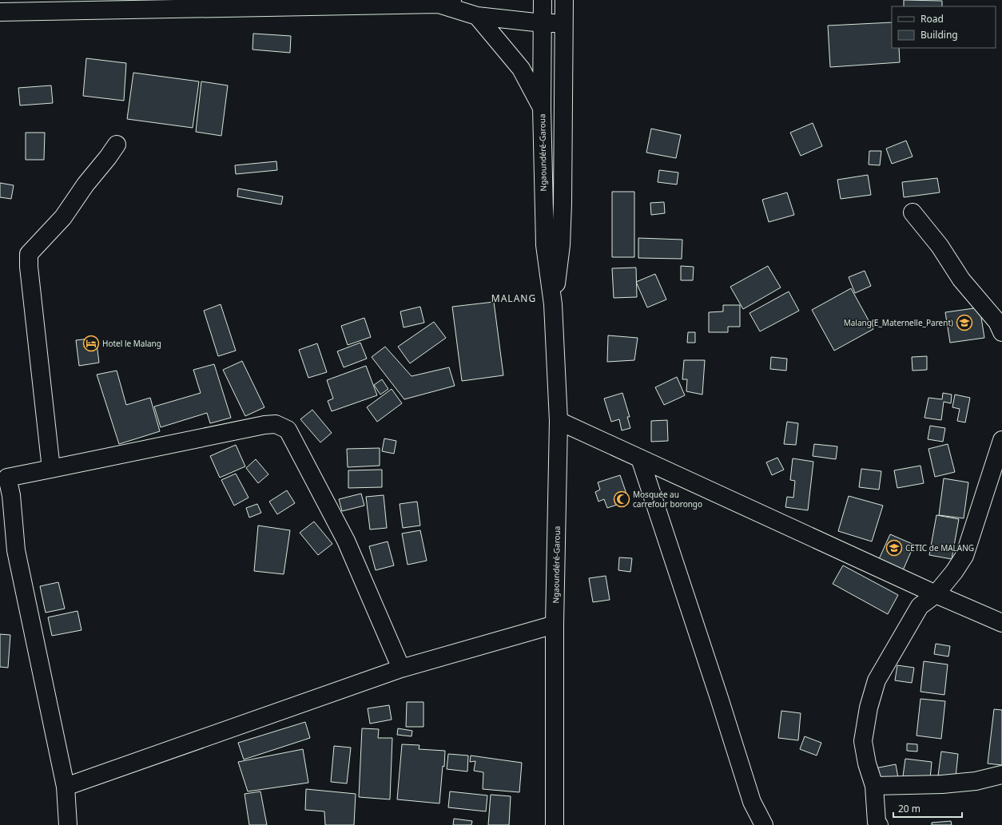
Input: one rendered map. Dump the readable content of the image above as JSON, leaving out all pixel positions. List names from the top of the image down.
{
  "streets": {
    "main road": ["Ngaoundéré-Garoua"]
  },
  "districts": ["MALANG"],
  "places": {
    "school or university": ["Malang(E_Maternelle_Parent)", "CETIC de MALANG"],
    "hotel": ["Hotel le Malang"],
    "mosque": ["Mosquée au carrefour borongo"]
  },
  "legend": ["Road", "Building"],
  "scale_bar": "20 m"
}
